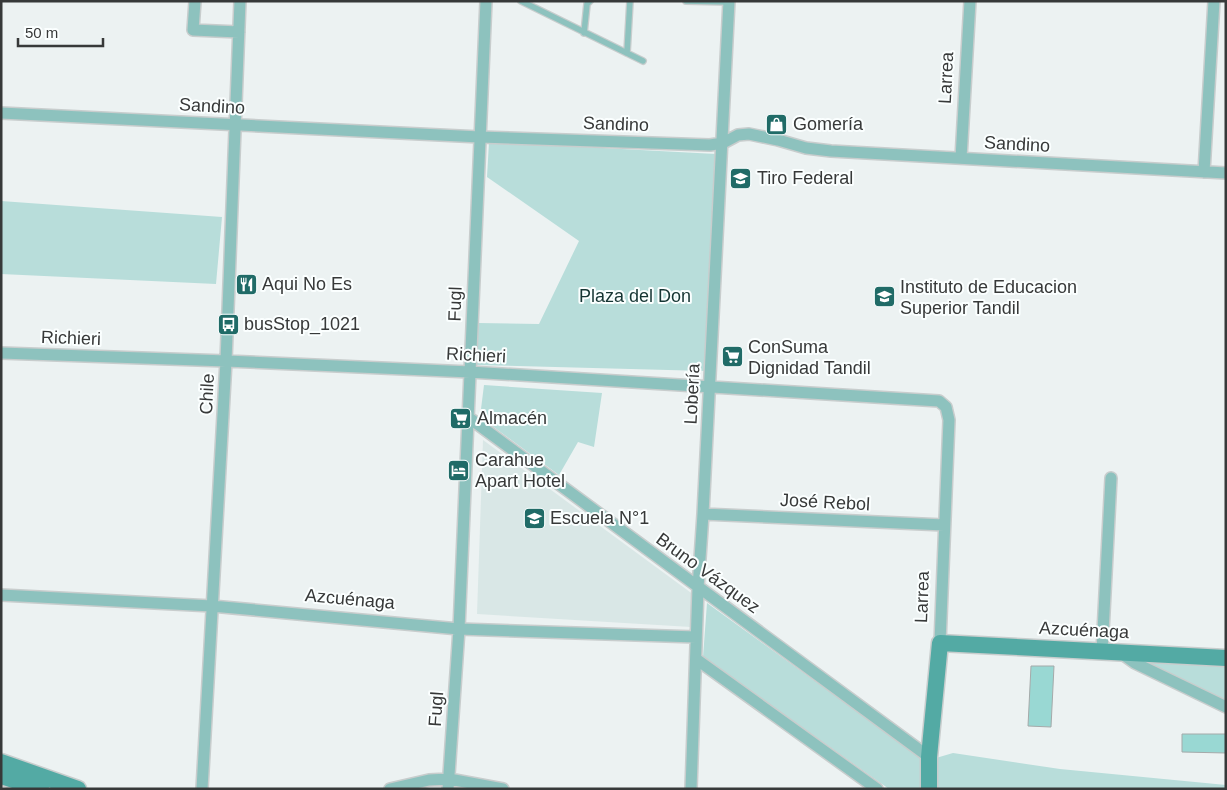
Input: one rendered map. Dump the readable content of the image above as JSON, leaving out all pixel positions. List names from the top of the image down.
{
  "streets": {
    "main road": ["Larrea", "Azcuénaga"],
    "street": [
      "Sandino",
      "Fugl",
      "Richieri",
      "Chile",
      "Lobería",
      "José Rebol",
      "Bruno Vázquez"
    ]
  },
  "crossings": [
    ["Larrea", "Sandino"],
    ["Larrea", "Richieri"],
    ["Larrea", "José Rebol"],
    ["Larrea", "Bruno Vázquez"],
    ["Larrea", "Azcuénaga"],
    ["Sandino", "Fugl"],
    ["Sandino", "Chile"],
    ["Sandino", "Lobería"],
    ["Fugl", "Richieri"],
    ["Fugl", "Bruno Vázquez"],
    ["Fugl", "Azcuénaga"],
    ["Richieri", "Chile"],
    ["Richieri", "Lobería"],
    ["Chile", "Azcuénaga"],
    ["Lobería", "José Rebol"],
    ["Lobería", "Bruno Vázquez"],
    ["Lobería", "Azcuénaga"]
  ],
  "parks": ["Plaza del Don"],
  "places": {
    "shop": ["Gomería"],
    "school or university": ["Tiro Federal", "Instituto de Educacion Superior Tandil", "Escuela N°1"],
    "restaurant": ["Aqui No Es"],
    "bus stop": ["busStop_1021"],
    "supermarket": ["ConSuma Dignidad Tandil", "Almacén"],
    "hotel": ["Carahue Apart Hotel"]
  },
  "scale_bar": "50 m"
}
